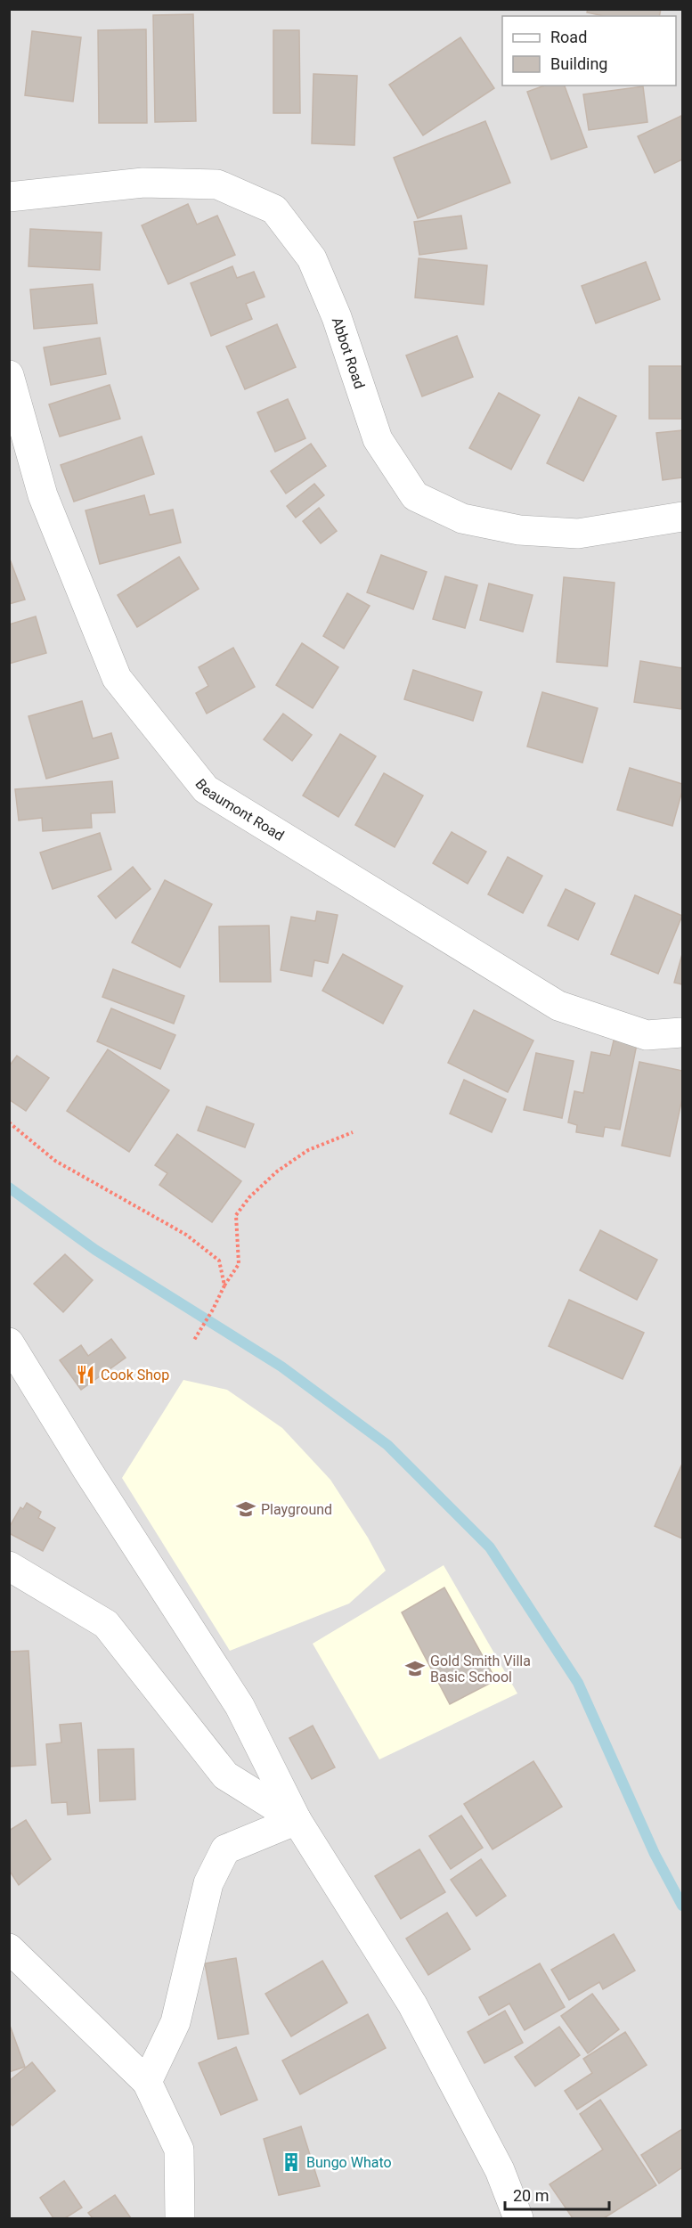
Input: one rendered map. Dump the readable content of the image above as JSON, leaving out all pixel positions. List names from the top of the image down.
{
  "streets": {
    "street": ["Abbot Road", "Beaumont Road"]
  },
  "places": {
    "restaurant": ["Cook Shop"],
    "school or university": ["Playground", "Gold Smith Villa Basic School"],
    "building": ["Bungo Whato"]
  },
  "legend": ["Road", "Building"],
  "scale_bar": "20 m"
}
